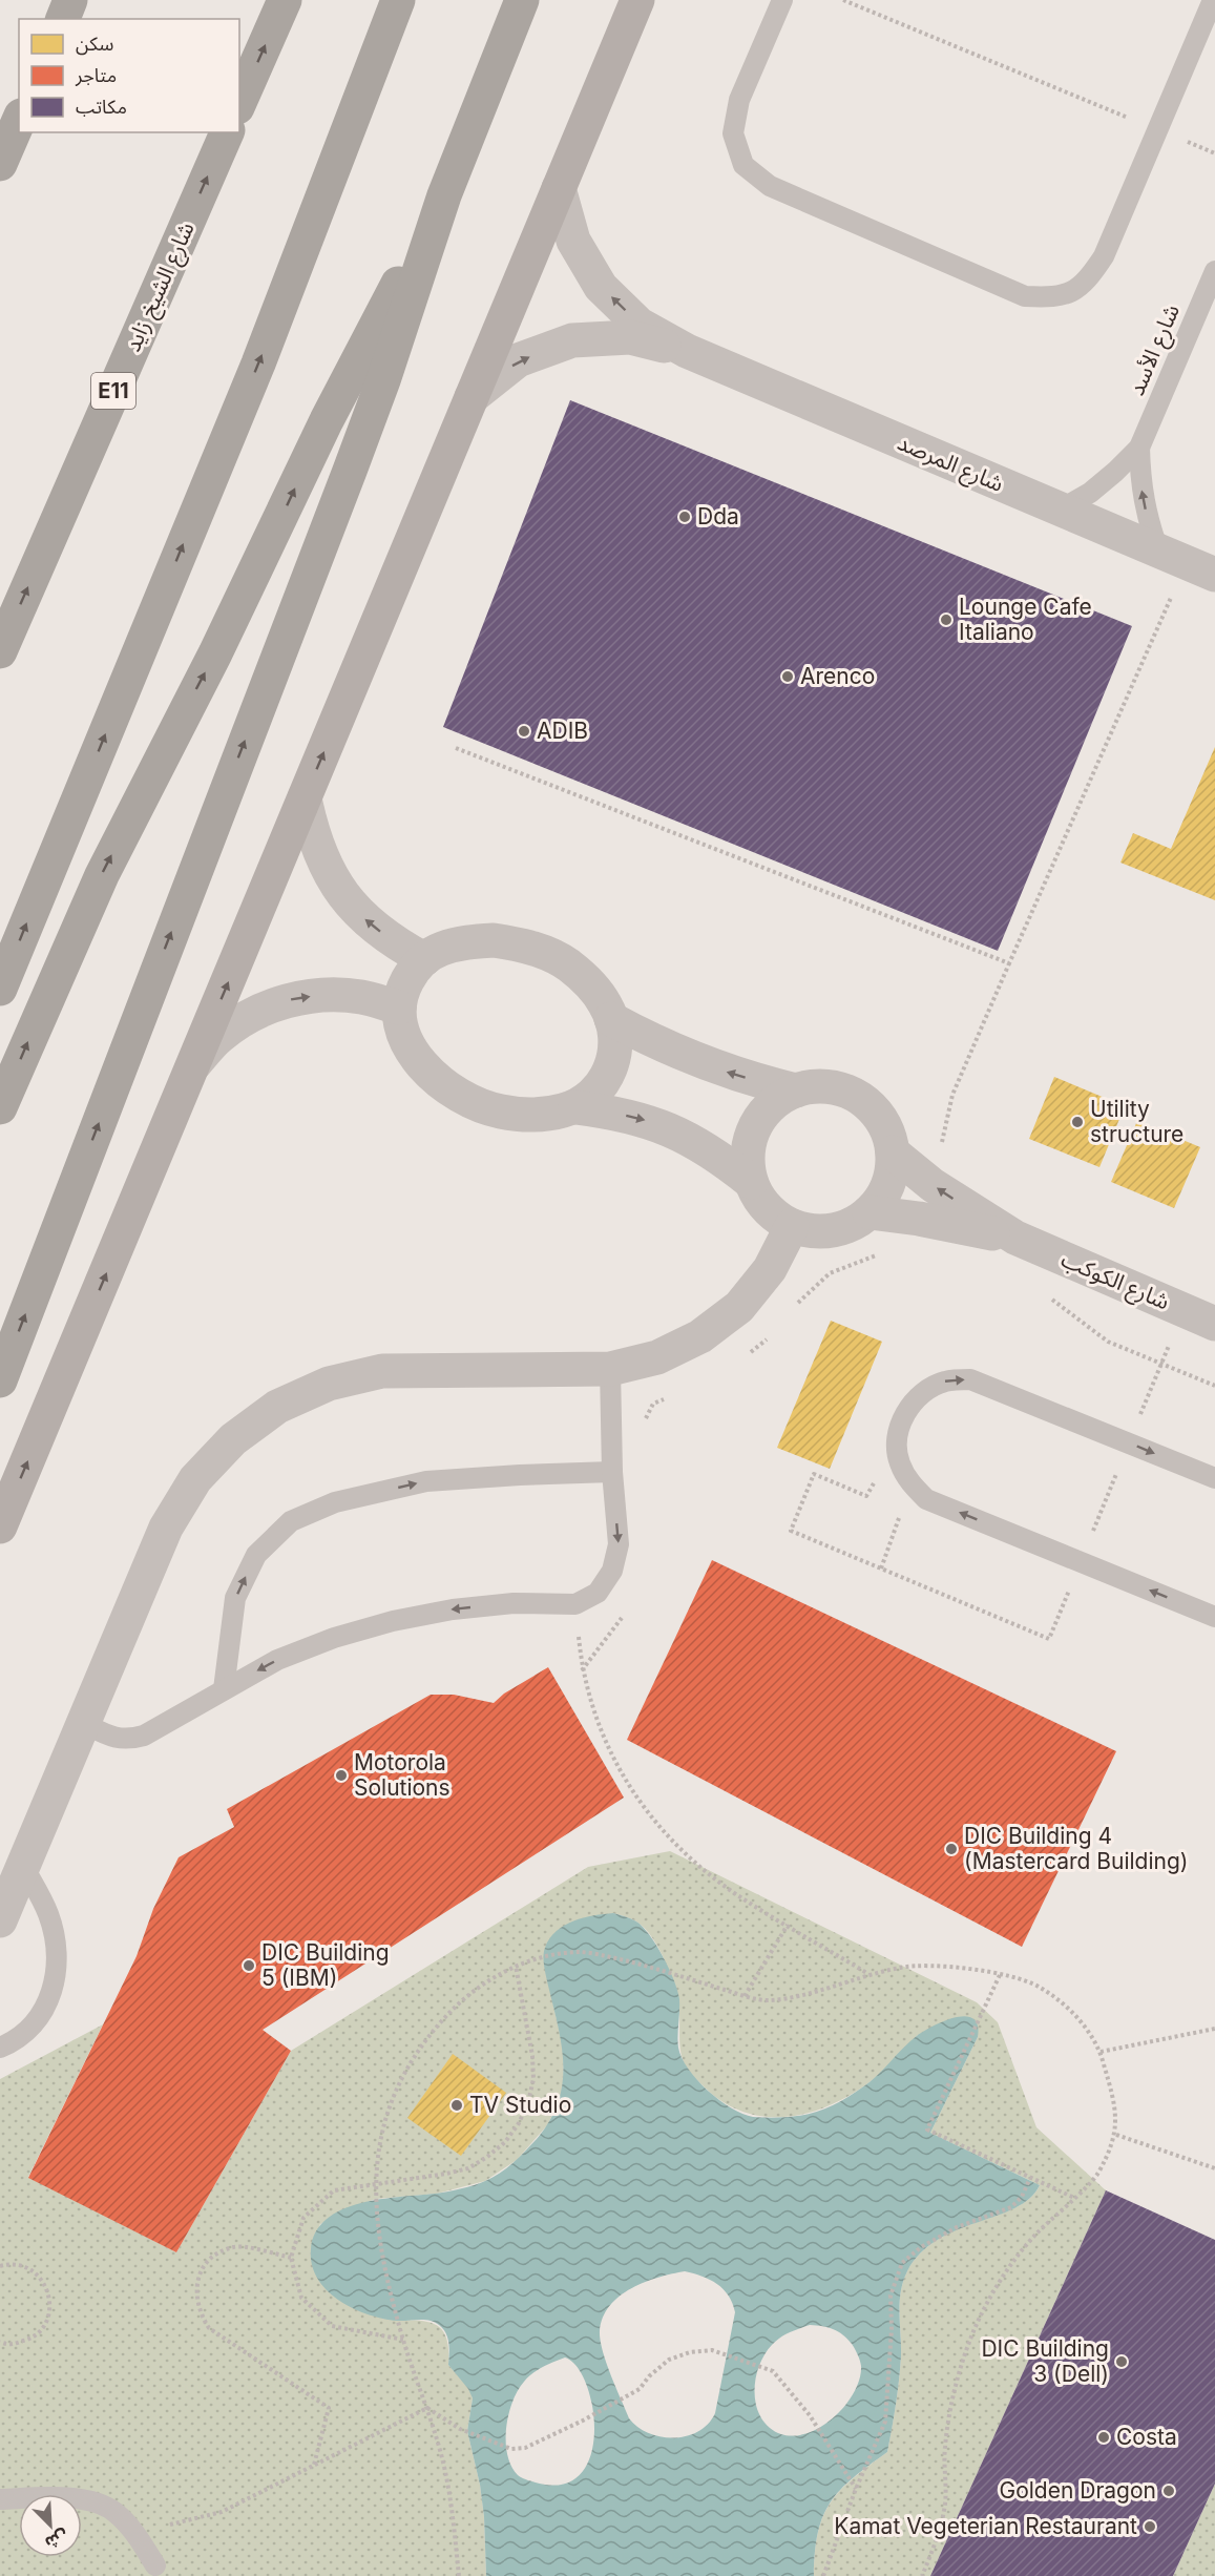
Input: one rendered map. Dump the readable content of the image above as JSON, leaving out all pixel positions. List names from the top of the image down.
{
  "streets": {
    "highway": ["شارع الشيخ زايد", "E11"],
    "street": ["شارع المرصد", "شارع الكوكب"],
    "lane": ["شارع الأسد"]
  },
  "crossings": [
    ["شارع الأسد", "شارع المرصد"]
  ],
  "places": [
    "Dda",
    "Lounge Cafe Italiano",
    "Arenco",
    "ADIB",
    "Utility structure",
    "Motorola Solutions",
    "DIC Building 4 (Mastercard Building)",
    "DIC Building 5 (IBM)",
    "TV Studio",
    "DIC Building 3 (Dell)",
    "Costa",
    "Golden Dragon",
    "Kamat Vegeterian Restaurant"
  ],
  "legend": ["سكن", "متاجر", "مكاتب"],
  "north": "bottom right"
}
